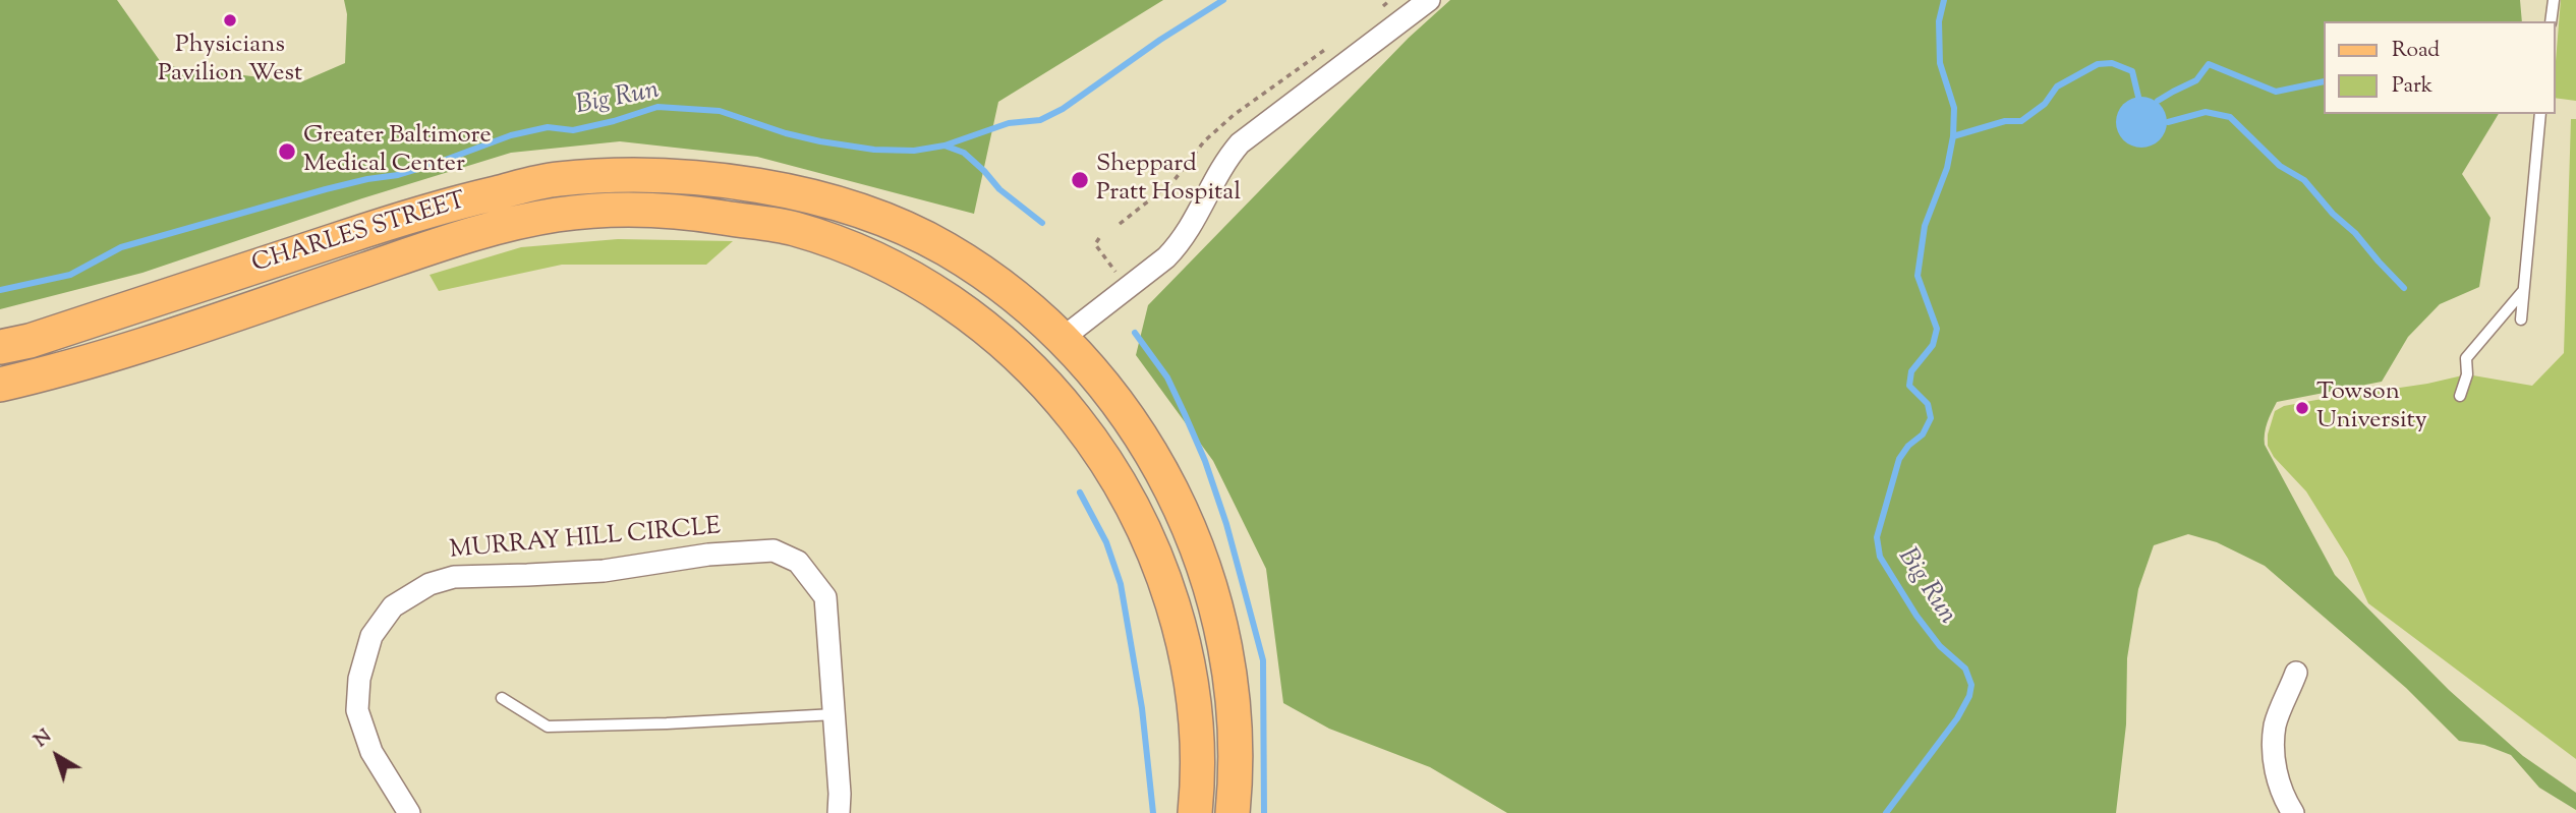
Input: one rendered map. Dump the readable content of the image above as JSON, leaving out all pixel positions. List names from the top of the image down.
{
  "streets": {
    "main road": ["CHARLES STREET"],
    "street": ["MURRAY HILL CIRCLE"]
  },
  "water": ["Big Run"],
  "places": [
    "Physicians Pavilion West",
    "Greater Baltimore Medical Center",
    "Sheppard Pratt Hospital",
    "Towson University"
  ],
  "legend": ["Road", "Park"],
  "north": "top left"
}
